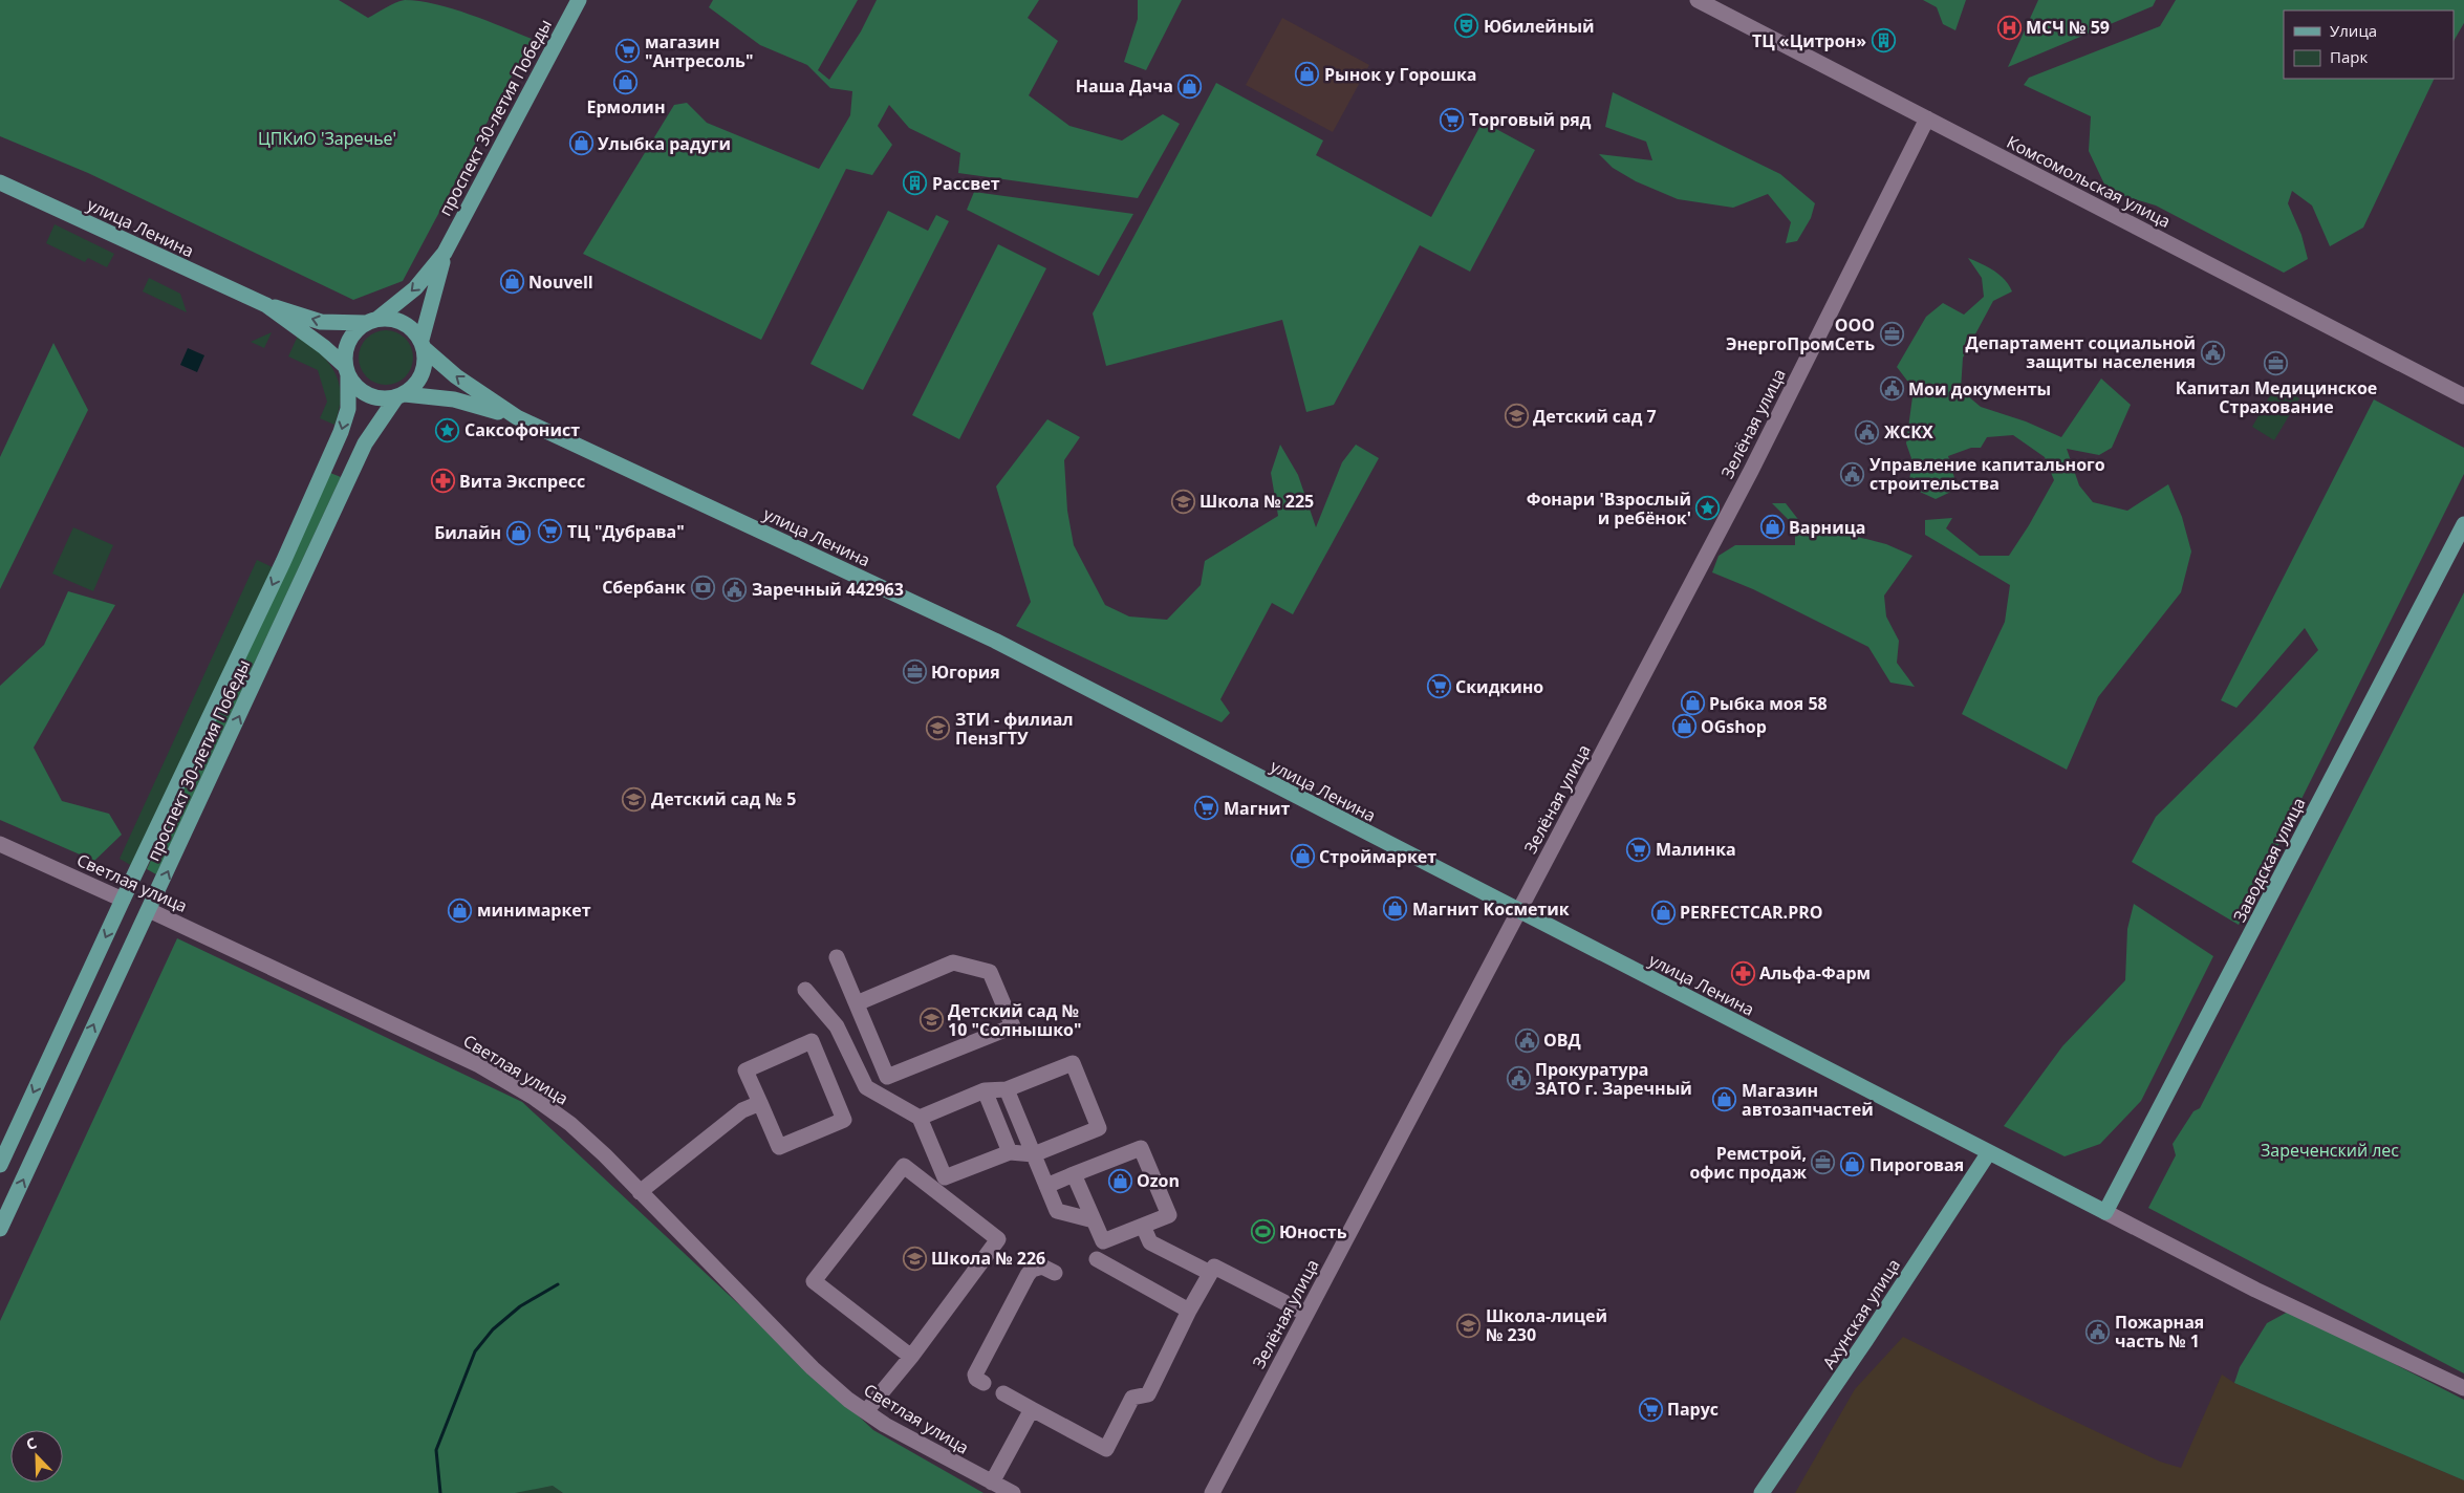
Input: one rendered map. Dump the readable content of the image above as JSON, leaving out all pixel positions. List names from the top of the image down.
{
  "streets": {
    "main road": [
      "проспект 30-летия Победы",
      "улица Ленина",
      "Заводская улица",
      "Светлая улица",
      "Ахунская улица"
    ],
    "street": ["Комсомольская улица", "Зелёная улица"]
  },
  "crossings": [
    ["проспект 30-летия Победы", "улица Ленина"],
    ["проспект 30-летия Победы", "Светлая улица"],
    ["Комсомольская улица", "Зелёная улица"],
    ["улица Ленина", "Зелёная улица"],
    ["улица Ленина", "Заводская улица"],
    ["улица Ленина", "Ахунская улица"]
  ],
  "parks": ["ЦПКиО 'Заречье'", "Зареченский лес"],
  "places": {
    "theatre": ["Юбилейный"],
    "hospital": ["МСЧ № 59"],
    "building": ["ТЦ «Цитрон»", "Рассвет"],
    "supermarket": [
      "магазин \"Антресоль\"",
      "Торговый ряд",
      "ТЦ \"Дубрава\"",
      "Скидкино",
      "Магнит",
      "Малинка",
      "Парус"
    ],
    "shop": [
      "Рынок у Горошка",
      "Ермолин",
      "Наша Дача",
      "Улыбка радуги",
      "Nouvell",
      "Варница",
      "Билайн",
      "Рыбка моя 58",
      "OGshop",
      "Строймаркет",
      "Магнит Косметик",
      "минимаркет",
      "PERFECTCAR.PRO",
      "Магазин автозапчастей",
      "Пироговая",
      "Ozon"
    ],
    "office": [
      "ООО ЭнергоПромСеть",
      "Капитал Медицинское Страхование",
      "Югория",
      "Ремстрой, офис продаж"
    ],
    "public building": [
      "Департамент социальной защиты населения",
      "Мои документы",
      "ЖСКХ",
      "Управление капитального строительства",
      "Заречный 442963",
      "ОВД",
      "Прокуратура ЗАТО г. Заречный",
      "Пожарная часть № 1"
    ],
    "school or university": [
      "Детский сад 7",
      "Школа № 225",
      "ЗТИ - филиал ПензГТУ",
      "Детский сад № 5",
      "Детский сад № 10 \"Солнышко\"",
      "Школа № 226",
      "Школа-лицей № 230"
    ],
    "place": ["Саксофонист", "Фонари 'Взрослый и ребёнок'"],
    "pharmacy": ["Вита Экспресс", "Альфа-Фарм"],
    "bank": ["Сбербанк"],
    "sports": ["Юность"]
  },
  "legend": ["Улица", "Парк"],
  "north": "top left"
}
